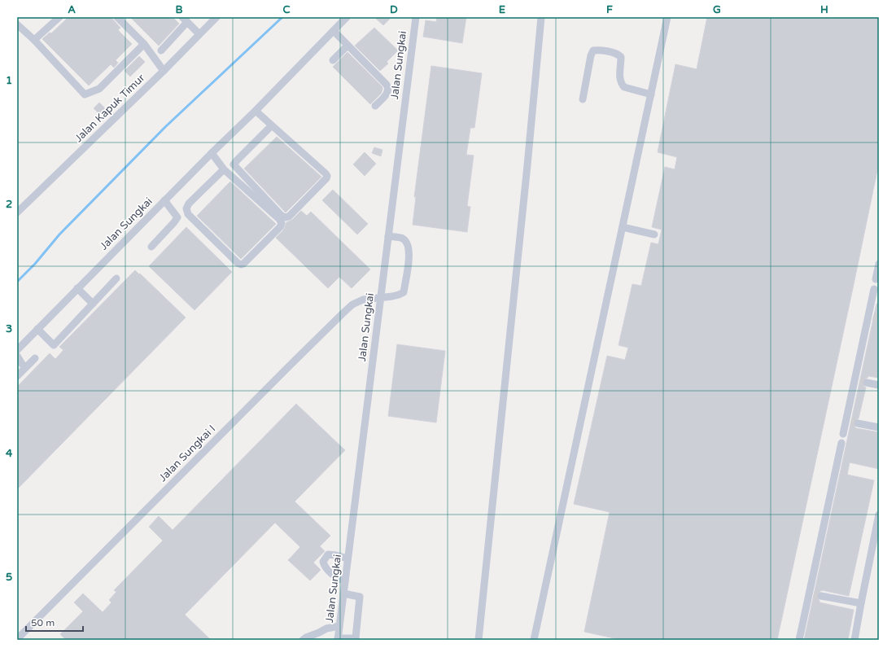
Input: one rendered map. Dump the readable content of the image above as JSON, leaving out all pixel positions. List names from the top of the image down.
{
  "streets": {
    "street": ["Jalan Sungkai", "Jalan Kapuk Timur", "Jalan Sungkai I"]
  },
  "crossings": [
    ["Jalan Sungkai", "Jalan Sungkai I"]
  ],
  "scale_bar": "50 m",
  "grid": {
    "columns": [
      "A",
      "B",
      "C",
      "D",
      "E",
      "F",
      "G",
      "H"
    ],
    "rows": [
      "1",
      "2",
      "3",
      "4",
      "5"
    ]
  }
}
